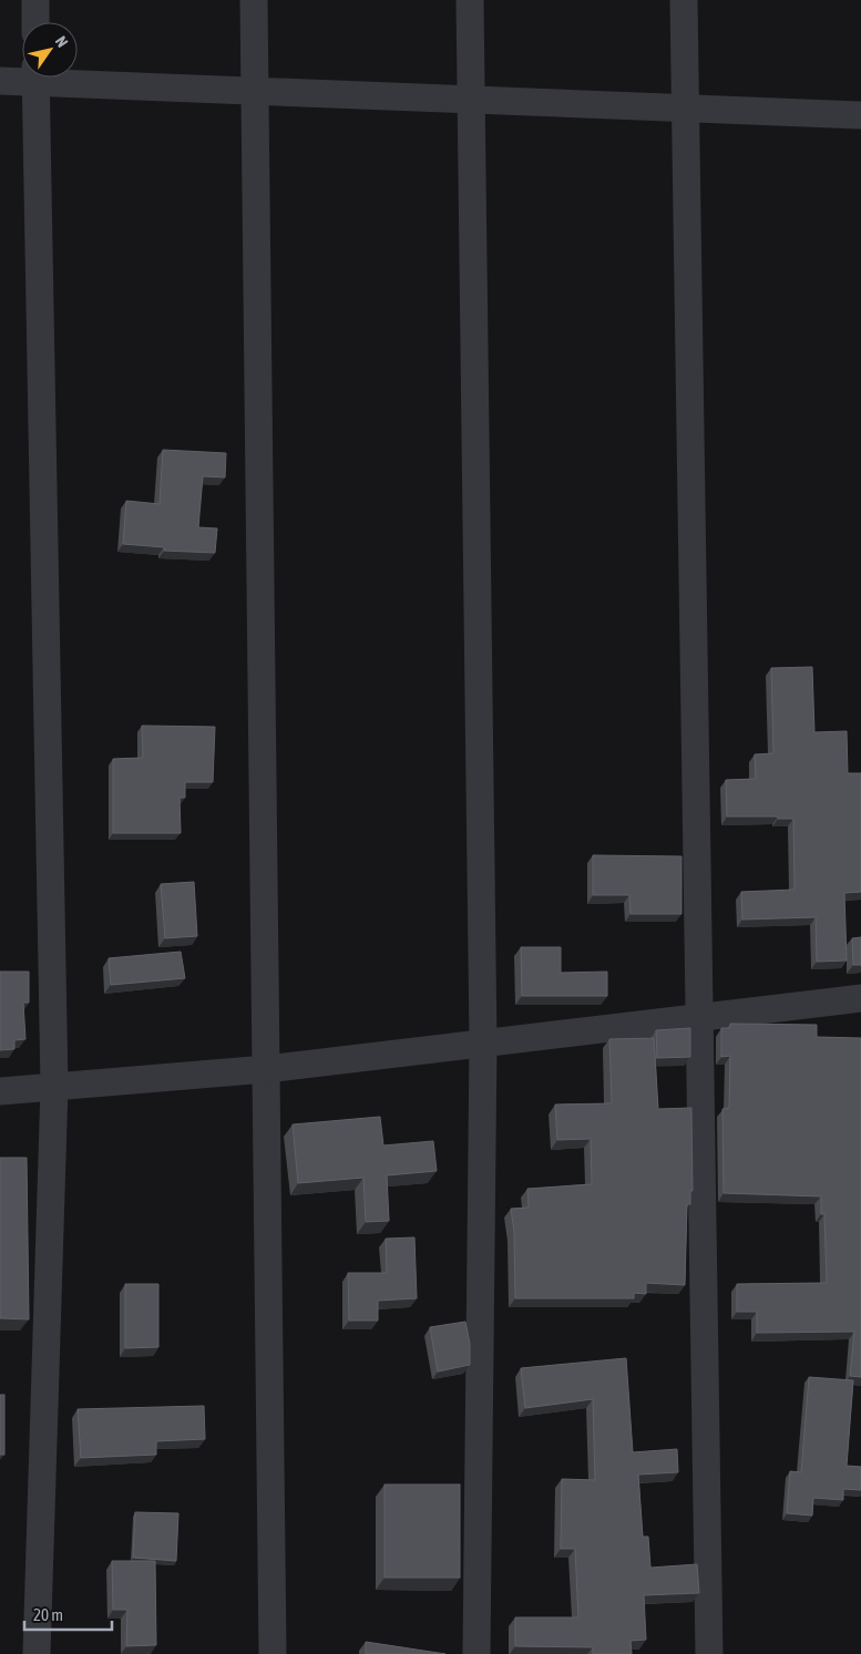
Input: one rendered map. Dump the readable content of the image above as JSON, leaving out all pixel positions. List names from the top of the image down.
{
  "scale_bar": "20 m",
  "north": "top right"
}
